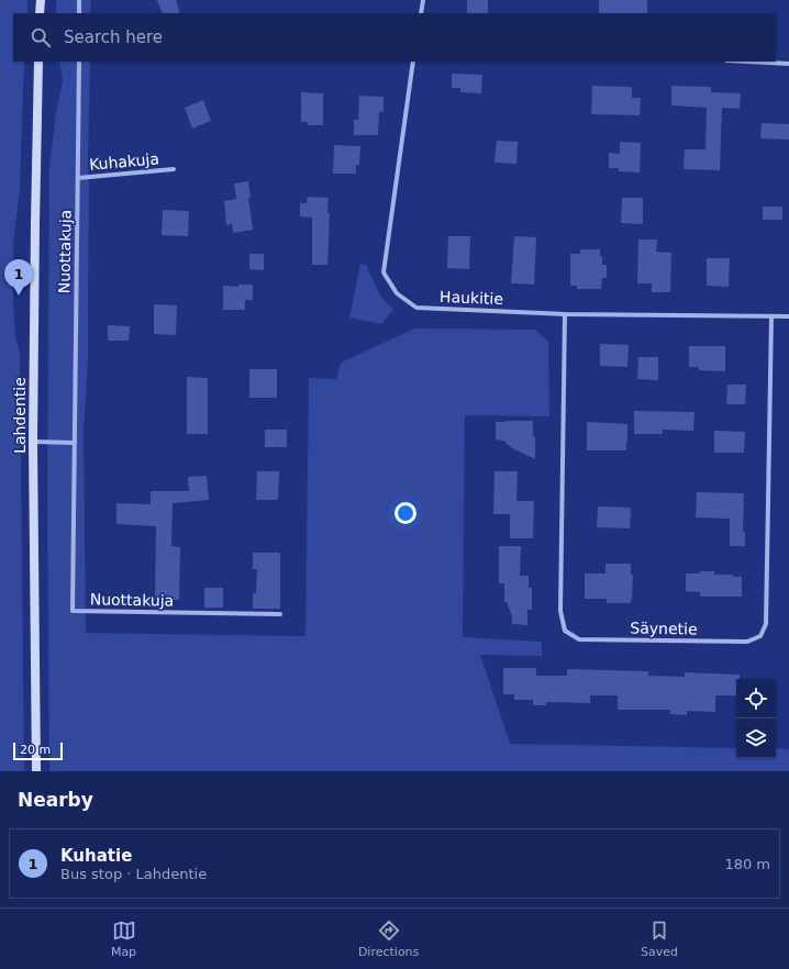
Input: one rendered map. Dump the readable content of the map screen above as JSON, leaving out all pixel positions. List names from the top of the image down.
{
  "streets": {
    "main road": ["Lahdentie"],
    "street": [
      "Kuhakuja",
      "Nuottakuja",
      "Haukitie",
      "Säynetie"
    ]
  },
  "crossings": [
    ["Kuhakuja", "Nuottakuja"],
    ["Haukitie", "Säynetie"]
  ],
  "scale_bar": "20 m",
  "page": {
    "search": "Search here",
    "pins": "1",
    "scale": "20 m",
    "heading": "Nearby",
    "list": [
      {
        "mark": "1",
        "name": "Kuhatie",
        "note": "Bus stop · Lahdentie",
        "value": "180 m"
      }
    ],
    "nav": ["Map", "Directions", "Saved"]
  }
}
